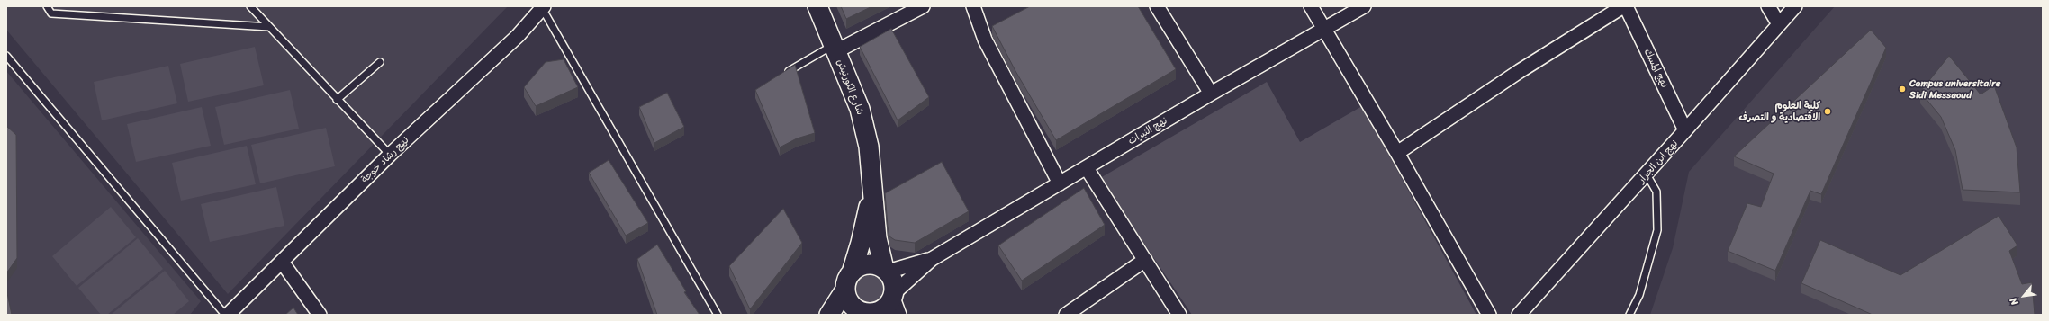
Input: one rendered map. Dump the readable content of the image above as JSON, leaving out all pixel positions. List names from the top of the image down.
{
  "streets": {
    "main road": ["شارع الكورنيش"],
    "street": [
      "نهج المسك",
      "نهج النيرات",
      "نهج رشاد خوجة",
      "نهج ابن الجزار"
    ]
  },
  "crossings": [
    ["نهج المسك", "نهج ابن الجزار"]
  ],
  "places": ["Campus universitaire Sidi Messaoud", "كلية العلوم الاقتصادية و التصرف"],
  "north": "bottom left"
}
